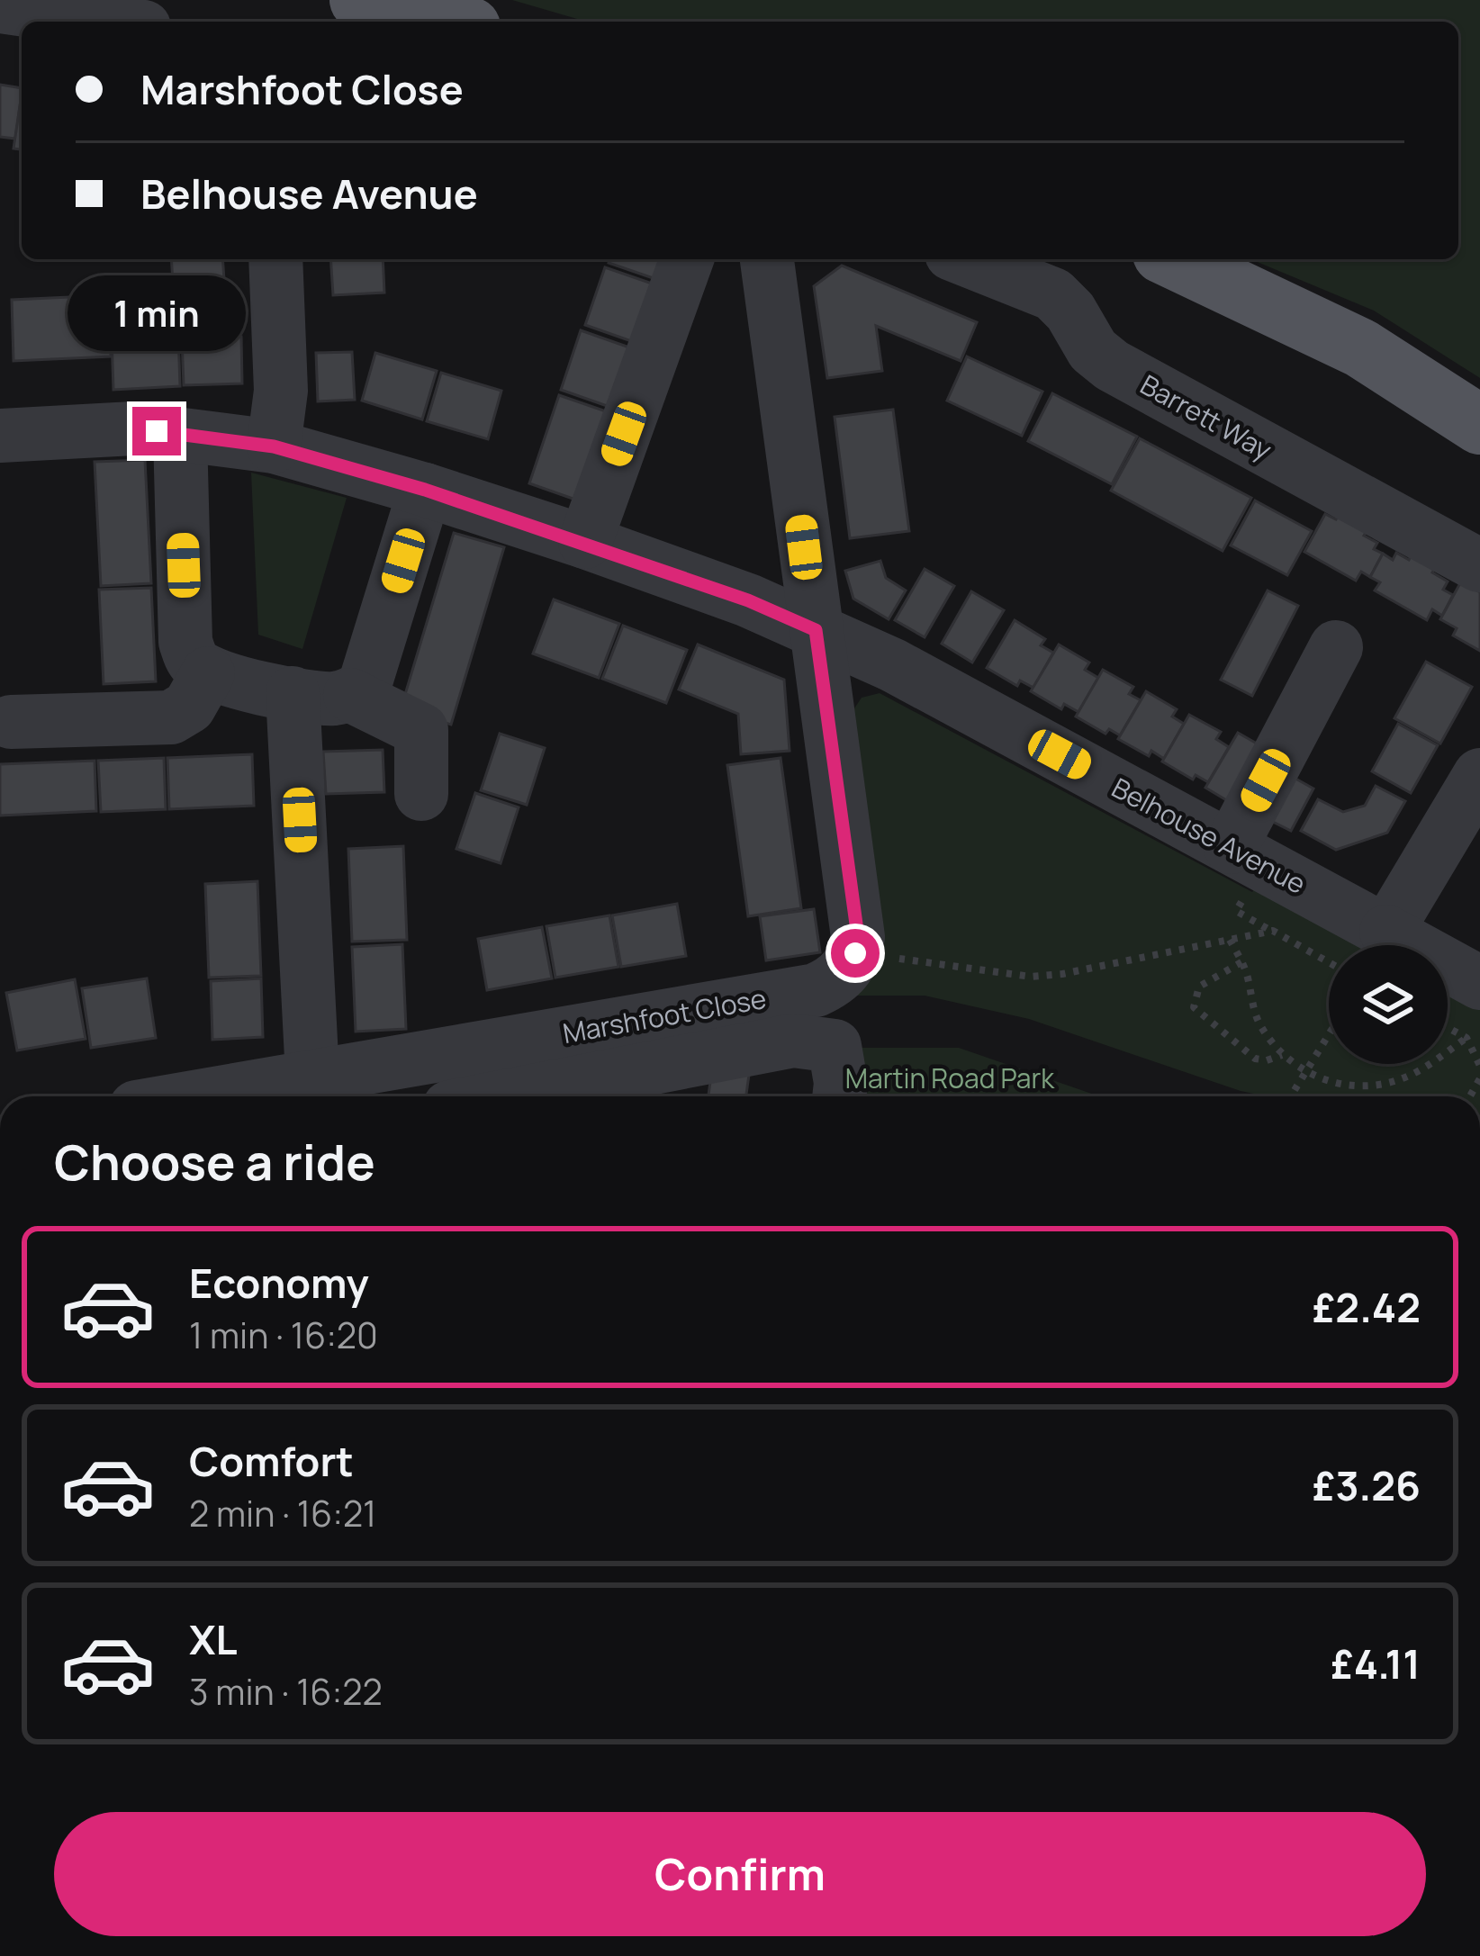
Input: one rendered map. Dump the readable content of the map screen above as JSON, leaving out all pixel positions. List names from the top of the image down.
{
  "streets": {
    "street": ["Barrett Way", "Belhouse Avenue", "Marshfoot Close"]
  },
  "parks": ["Martin Road Park"],
  "page": {
    "banner": ["Marshfoot Close", "Belhouse Avenue"],
    "bubble": "1 min",
    "heading": "Choose a ride",
    "list": [
      {
        "name": "Economy",
        "note": "1 min · 16:20",
        "value": "£2.42"
      },
      {
        "name": "Comfort",
        "note": "2 min · 16:21",
        "value": "£3.26"
      },
      {
        "name": "XL",
        "note": "3 min · 16:22",
        "value": "£4.11"
      }
    ],
    "buttons": "Confirm"
  }
}
